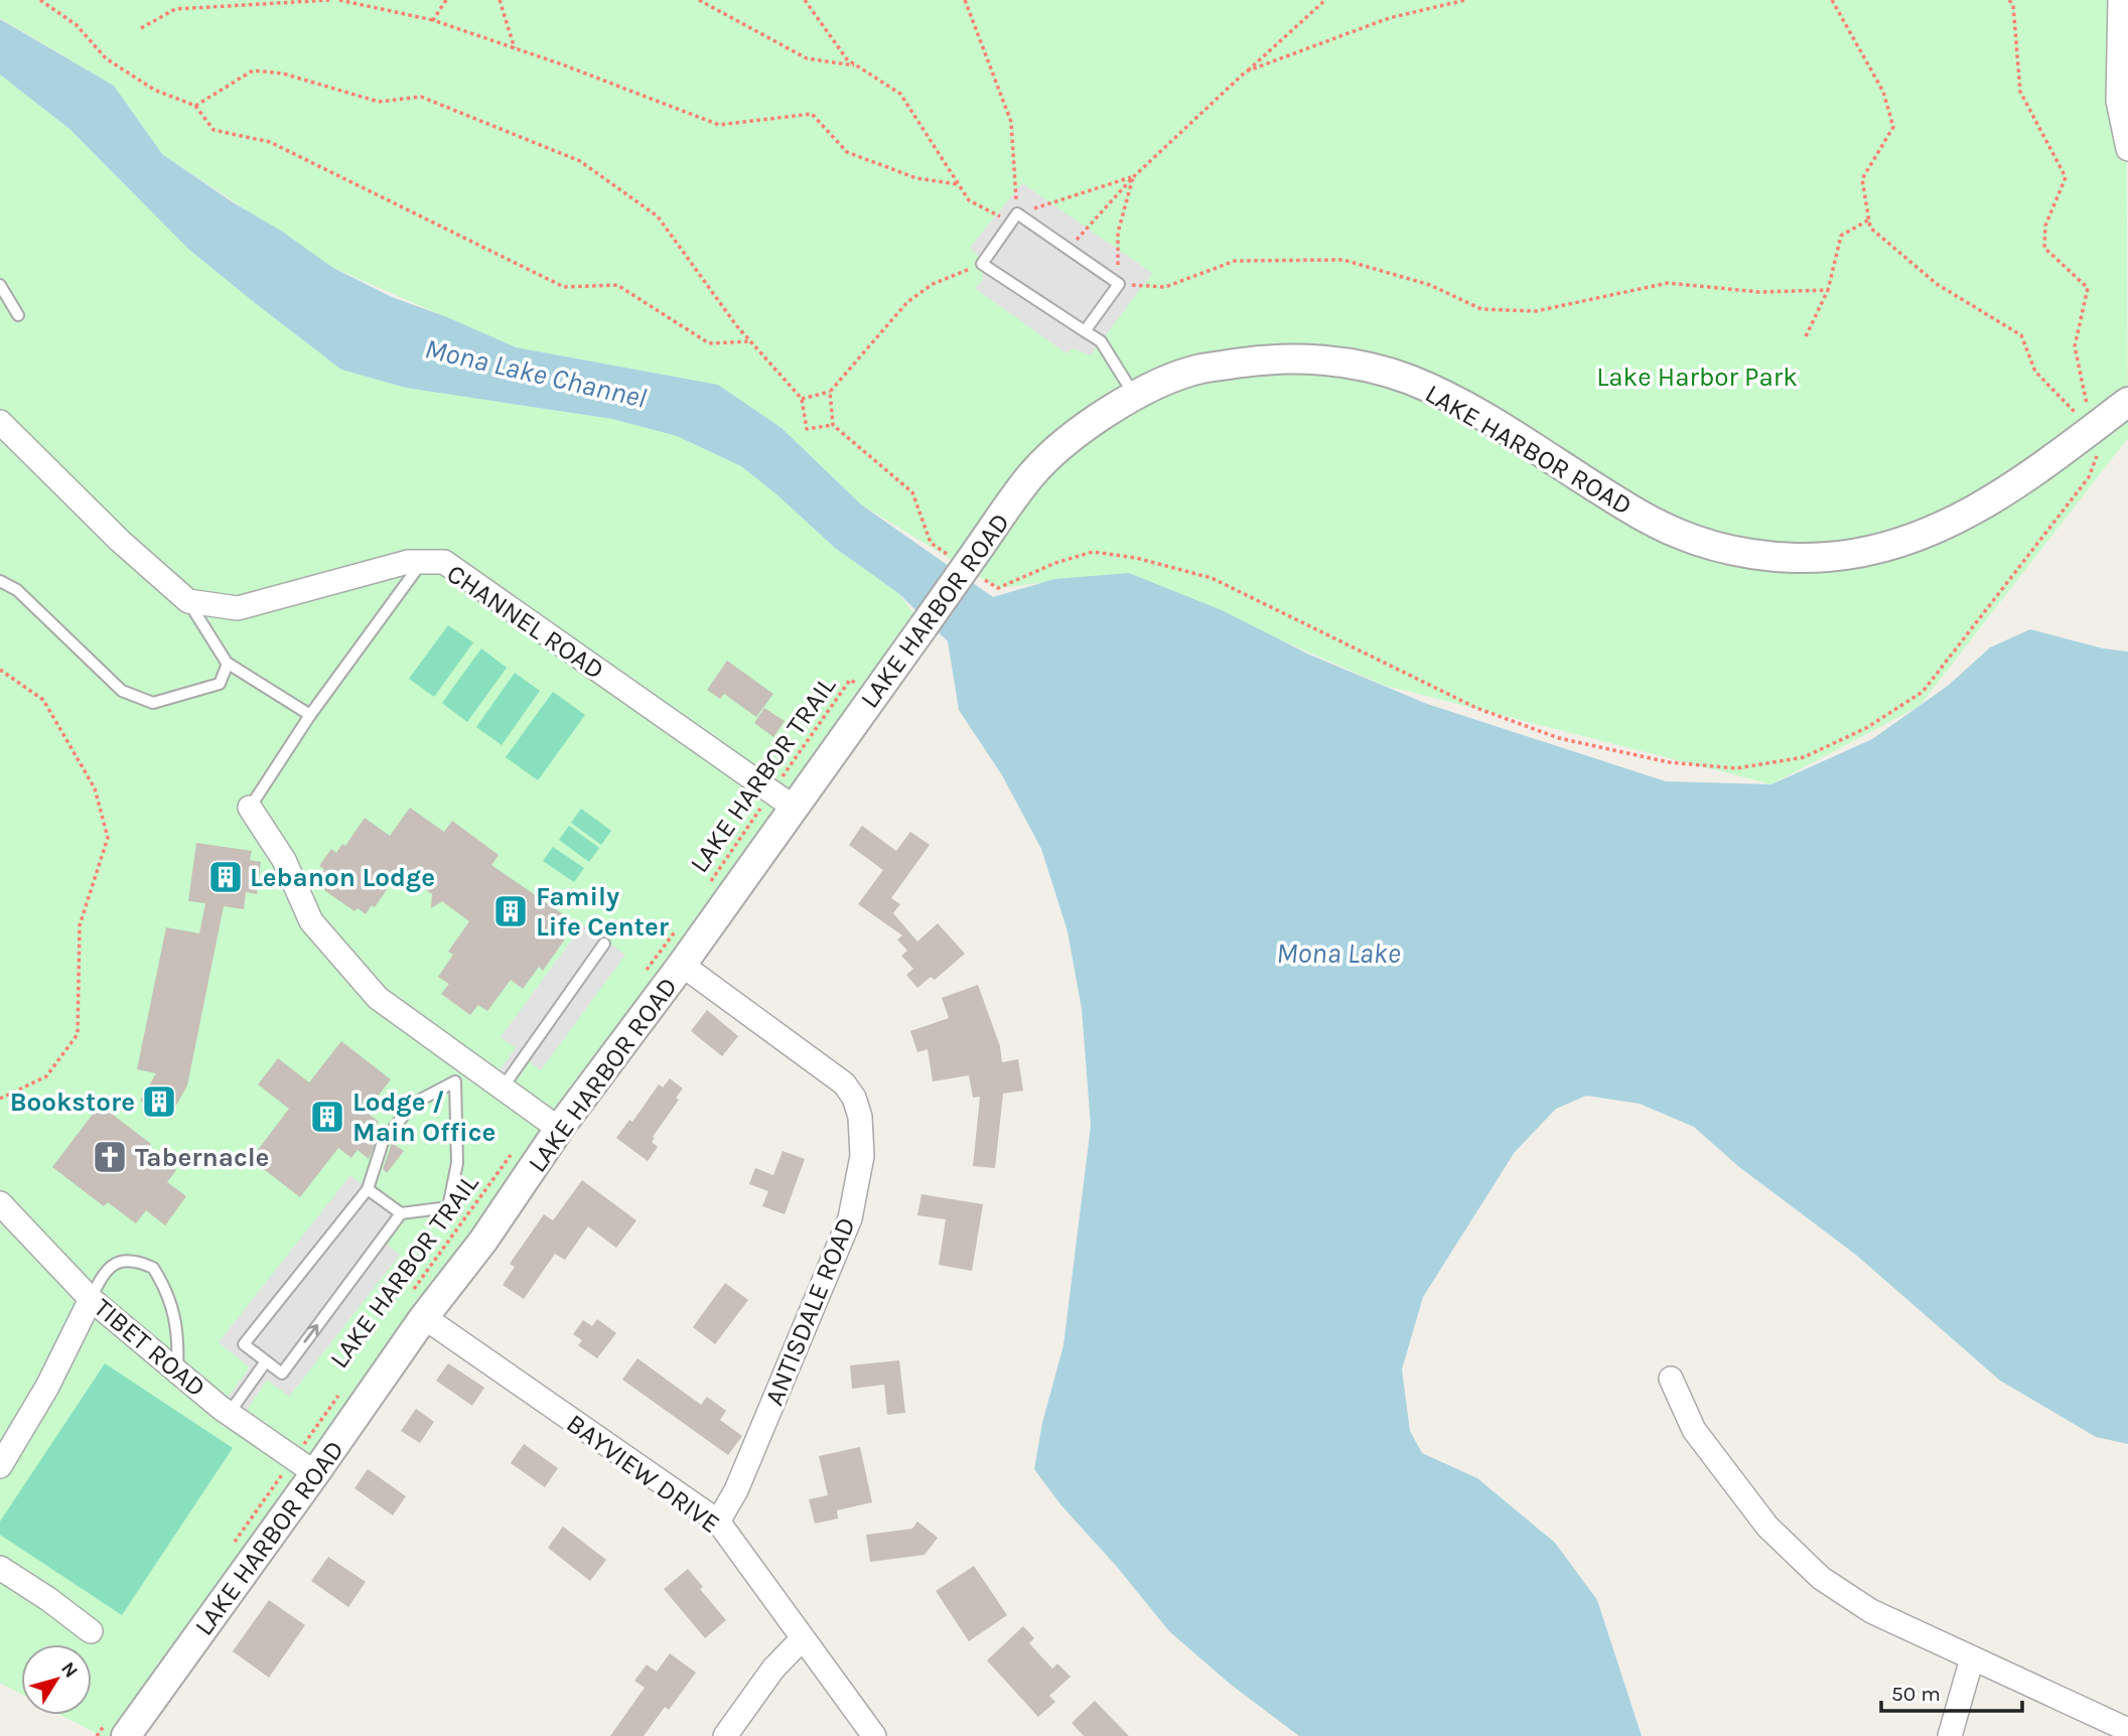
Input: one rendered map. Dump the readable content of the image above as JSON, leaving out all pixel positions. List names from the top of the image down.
{
  "streets": {
    "street": [
      "LAKE HARBOR ROAD",
      "CHANNEL ROAD",
      "ANTISDALE ROAD",
      "TIBET ROAD",
      "BAYVIEW DRIVE"
    ],
    "path": ["LAKE HARBOR TRAIL"]
  },
  "crossings": [
    ["LAKE HARBOR ROAD", "CHANNEL ROAD"],
    ["LAKE HARBOR ROAD", "LAKE HARBOR TRAIL"],
    ["LAKE HARBOR ROAD", "ANTISDALE ROAD"],
    ["LAKE HARBOR ROAD", "TIBET ROAD"],
    ["LAKE HARBOR ROAD", "BAYVIEW DRIVE"],
    ["CHANNEL ROAD", "LAKE HARBOR TRAIL"],
    ["LAKE HARBOR TRAIL", "TIBET ROAD"],
    ["ANTISDALE ROAD", "BAYVIEW DRIVE"]
  ],
  "water": ["Mona Lake Channel", "Mona Lake"],
  "parks": ["Lake Harbor Park"],
  "places": {
    "building": [
      "Lebanon Lodge",
      "Family Life Center",
      "Bookstore",
      "Lodge / Main Office"
    ],
    "church": ["Tabernacle"]
  },
  "scale_bar": "50 m",
  "north": "top right"
}
